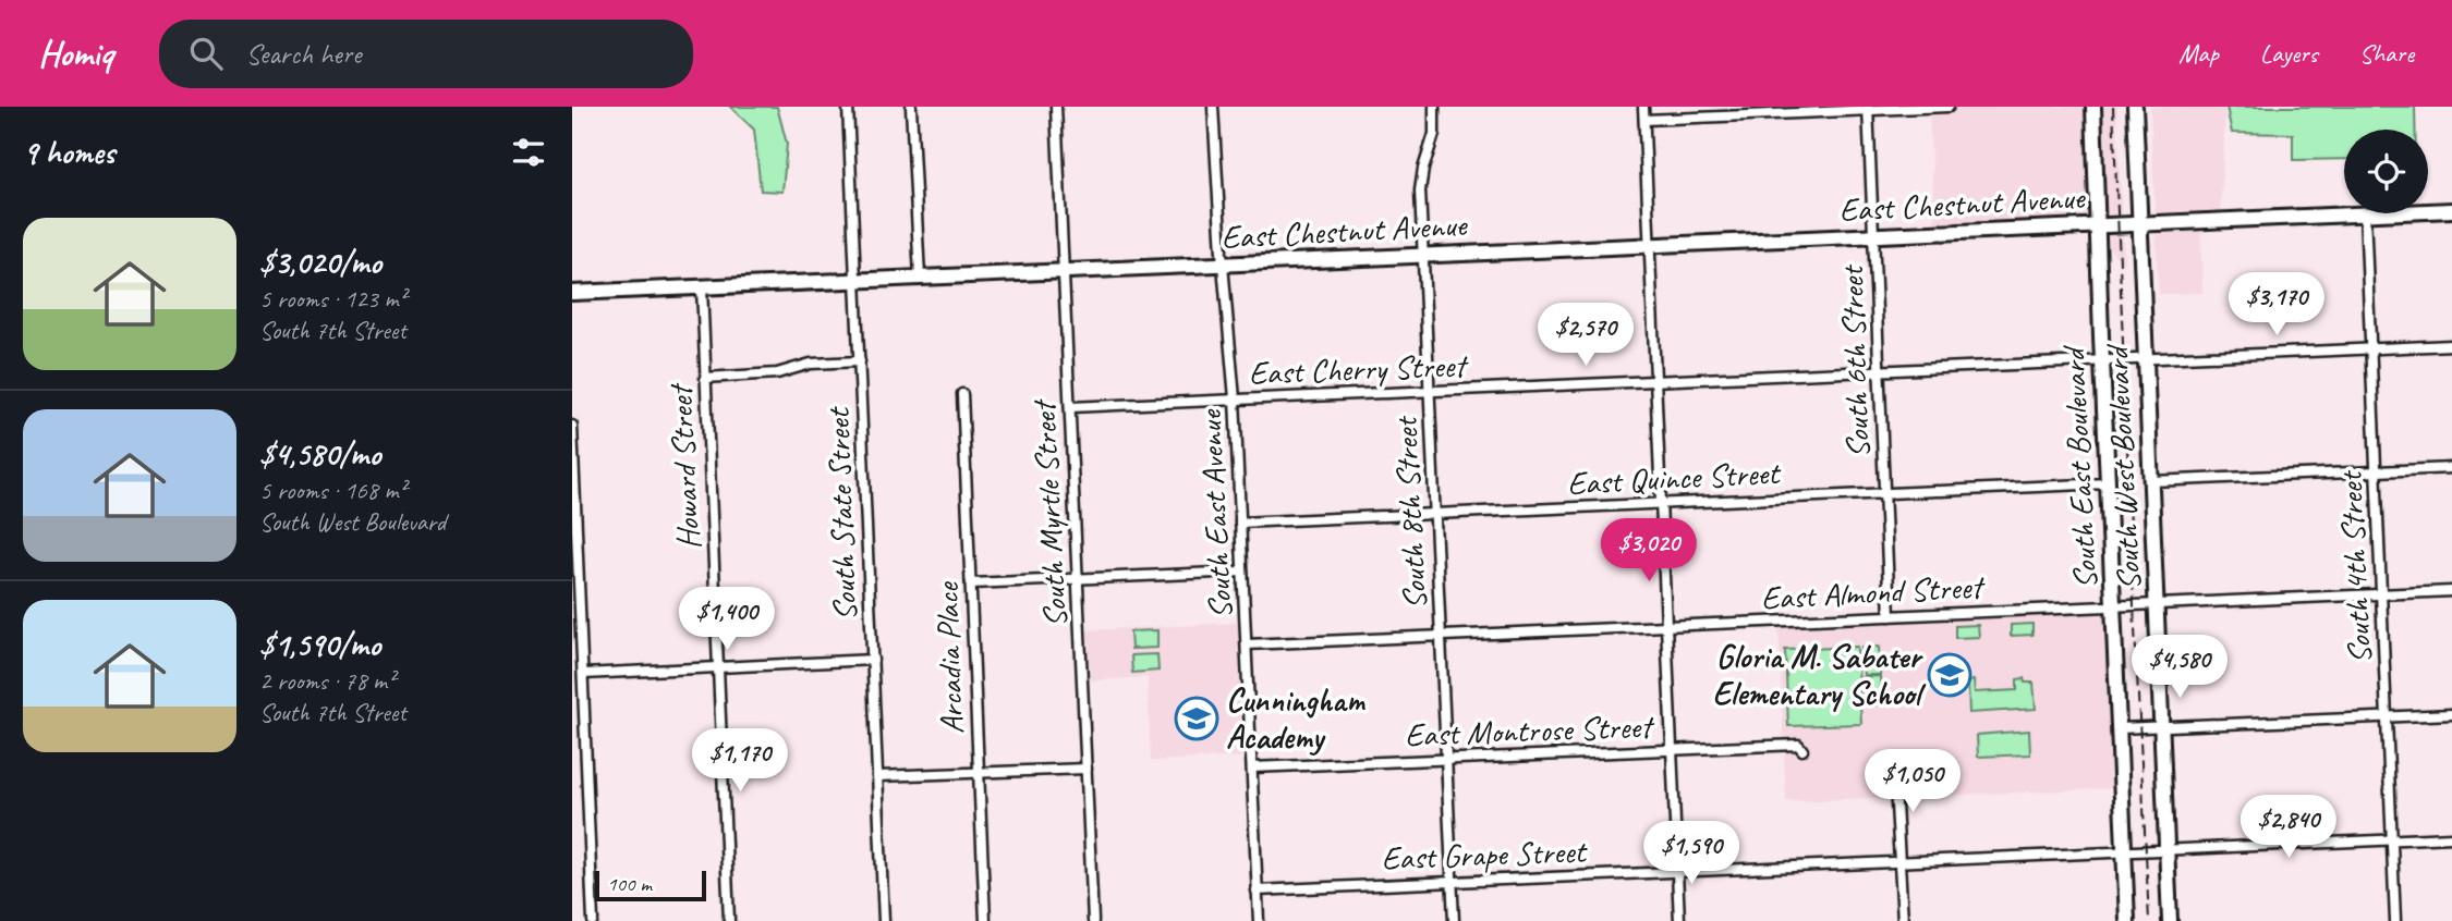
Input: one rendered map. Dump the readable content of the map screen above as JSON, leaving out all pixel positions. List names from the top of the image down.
{
  "streets": {
    "street": [
      "East Chestnut Avenue",
      "South 6th Street",
      "East Cherry Street",
      "Howard Street",
      "South East Boulevard",
      "South West Boulevard",
      "East Quince Street",
      "South 8th Street",
      "South State Street",
      "South Myrtle Street",
      "South East Avenue",
      "South 4th Street",
      "East Almond Street",
      "Arcadia Place",
      "East Montrose Street",
      "East Grape Street"
    ]
  },
  "crossings": [
    ["East Chestnut Avenue", "South 6th Street"],
    ["East Chestnut Avenue", "Howard Street"],
    ["East Chestnut Avenue", "South East Boulevard"],
    ["East Chestnut Avenue", "South West Boulevard"],
    ["East Chestnut Avenue", "South 8th Street"],
    ["East Chestnut Avenue", "South State Street"],
    ["East Chestnut Avenue", "South Myrtle Street"],
    ["East Chestnut Avenue", "South East Avenue"],
    ["East Chestnut Avenue", "South 4th Street"],
    ["South 6th Street", "East Cherry Street"],
    ["South 6th Street", "East Quince Street"],
    ["South 6th Street", "East Almond Street"],
    ["East Cherry Street", "South East Boulevard"],
    ["East Cherry Street", "South West Boulevard"],
    ["East Cherry Street", "South 8th Street"],
    ["East Cherry Street", "South Myrtle Street"],
    ["East Cherry Street", "South East Avenue"],
    ["East Cherry Street", "South 4th Street"],
    ["South East Boulevard", "East Quince Street"],
    ["South East Boulevard", "East Almond Street"],
    ["South East Boulevard", "East Grape Street"],
    ["South West Boulevard", "East Almond Street"],
    ["South West Boulevard", "East Grape Street"],
    ["East Quince Street", "South 8th Street"],
    ["East Quince Street", "South East Avenue"],
    ["South 8th Street", "East Almond Street"],
    ["South 8th Street", "East Montrose Street"],
    ["South 8th Street", "East Grape Street"],
    ["South East Avenue", "East Almond Street"],
    ["South East Avenue", "East Montrose Street"],
    ["South East Avenue", "East Grape Street"],
    ["South 4th Street", "East Almond Street"],
    ["South 4th Street", "East Grape Street"]
  ],
  "places": {
    "school or university": ["Gloria M. Sabater Elementary School", "Cunningham Academy"]
  },
  "scale_bar": "100 m",
  "page": {
    "header": "Homiq",
    "search": "Search here",
    "nav": ["Map", "Layers", "Share"],
    "heading": "9 homes",
    "list": [
      {
        "name": "$3,020/mo",
        "note": "5 rooms · 123 m² · South 7th Street"
      },
      {
        "name": "$4,580/mo",
        "note": "5 rooms · 168 m² · South West Boulevard"
      },
      {
        "name": "$1,590/mo",
        "note": "2 rooms · 78 m² · South 7th Street"
      }
    ],
    "price": [
      "$3,170",
      "$2,570",
      "$3,020",
      "$1,400",
      "$4,580",
      "$1,170",
      "$1,050",
      "$2,840",
      "$1,590"
    ],
    "scale": "100 m"
  }
}
